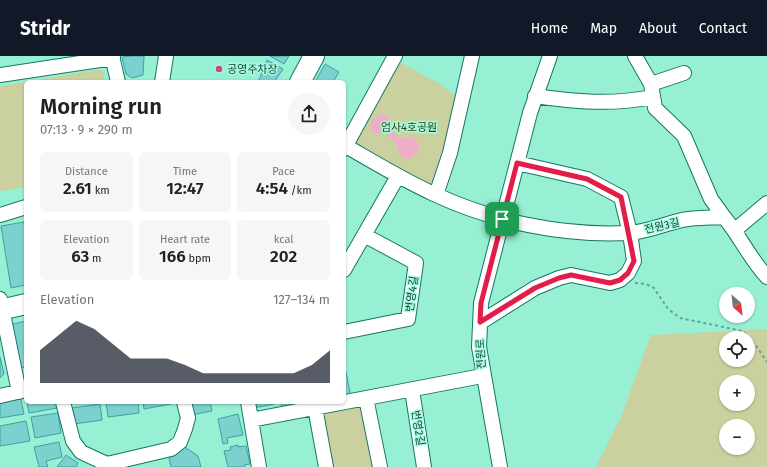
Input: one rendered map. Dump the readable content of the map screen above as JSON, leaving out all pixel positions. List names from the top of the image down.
{
  "streets": {
    "street": [
      "전원3길",
      "번영4길",
      "전원로",
      "번영2길"
    ]
  },
  "crossings": [
    ["전원3길", "전원로"]
  ],
  "parks": ["엄사4호공원"],
  "places": ["공영주차장"],
  "north": "bottom right",
  "page": {
    "header": "Stridr",
    "nav": [
      "Home",
      "Map",
      "About",
      "Contact"
    ],
    "heading": ["Morning run", "07:13 · 9 × 290 m"],
    "stats": [
      ["Distance", "2.61 km"],
      ["Time", "12:47"],
      ["Pace", "4:54 /km"],
      ["Elevation", "63 m"],
      ["Heart rate", "166 bpm"],
      ["kcal", "202"]
    ],
    "chart": ["Elevation", "127–134 m"],
    "map_buttons": ["+", "−"]
  }
}
